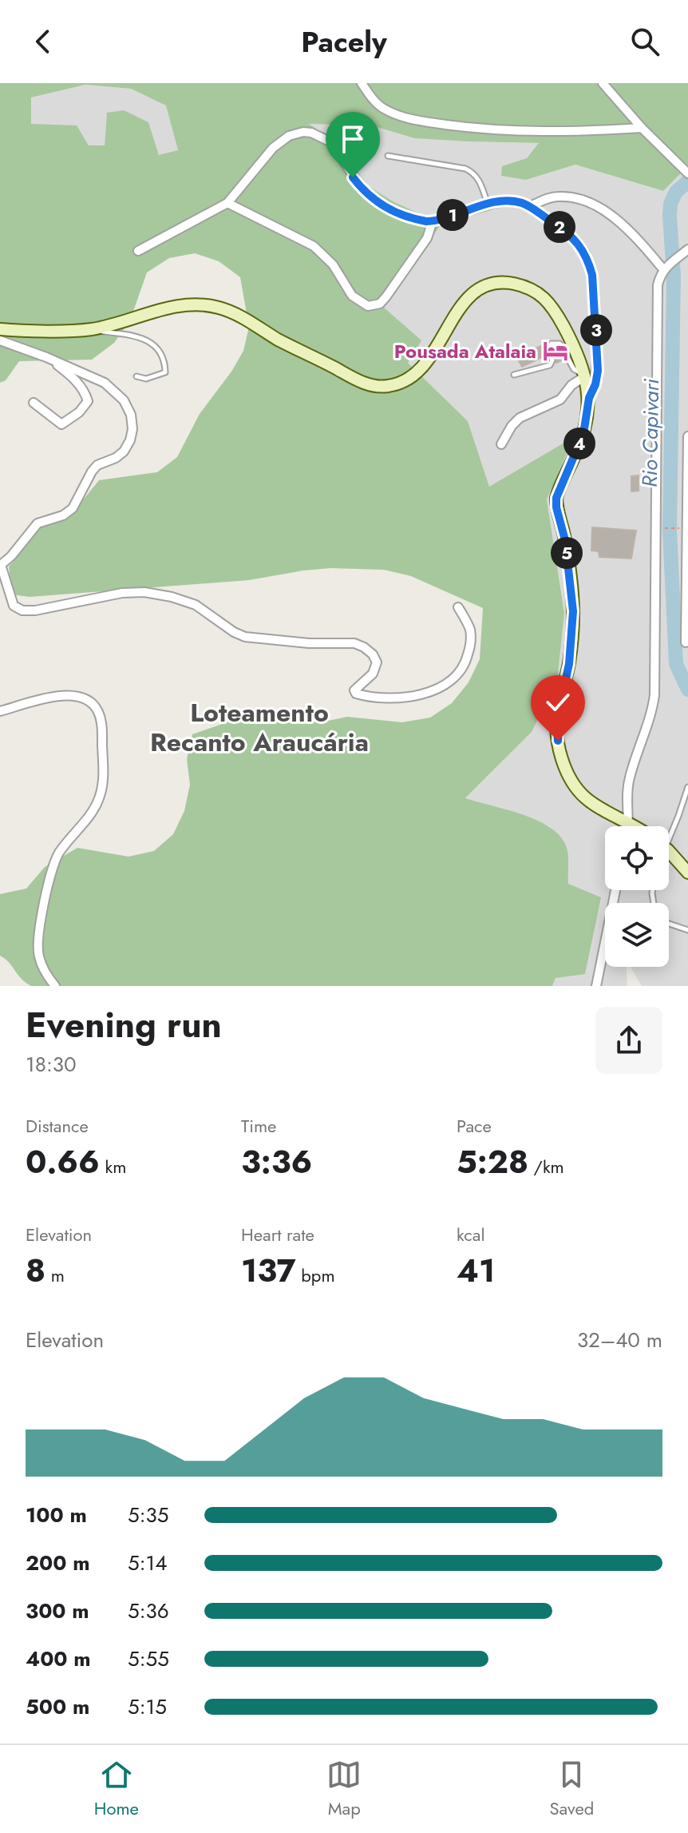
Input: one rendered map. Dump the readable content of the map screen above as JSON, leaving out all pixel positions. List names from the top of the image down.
{
  "districts": ["Loteamento Recanto Araucária"],
  "water": ["Rio Capivari"],
  "places": {
    "hotel": ["Pousada Atalaia"]
  },
  "page": {
    "header": "Pacely",
    "pins": [
      "1",
      "2",
      "3",
      "4",
      "5"
    ],
    "heading": ["Evening run", "18:30"],
    "stats": [
      ["Distance", "0.66 km"],
      ["Time", "3:36"],
      ["Pace", "5:28 /km"],
      ["Elevation", "8 m"],
      ["Heart rate", "137 bpm"],
      ["kcal", "41"]
    ],
    "chart": ["Elevation", "32–40 m"],
    "list": [
      {
        "name": "100 m",
        "note": "5:35"
      },
      {
        "name": "200 m",
        "note": "5:14"
      },
      {
        "name": "300 m",
        "note": "5:36"
      },
      {
        "name": "400 m",
        "note": "5:55"
      },
      {
        "name": "500 m",
        "note": "5:15"
      }
    ],
    "tabs": ["Home", "Map", "Saved"]
  }
}
